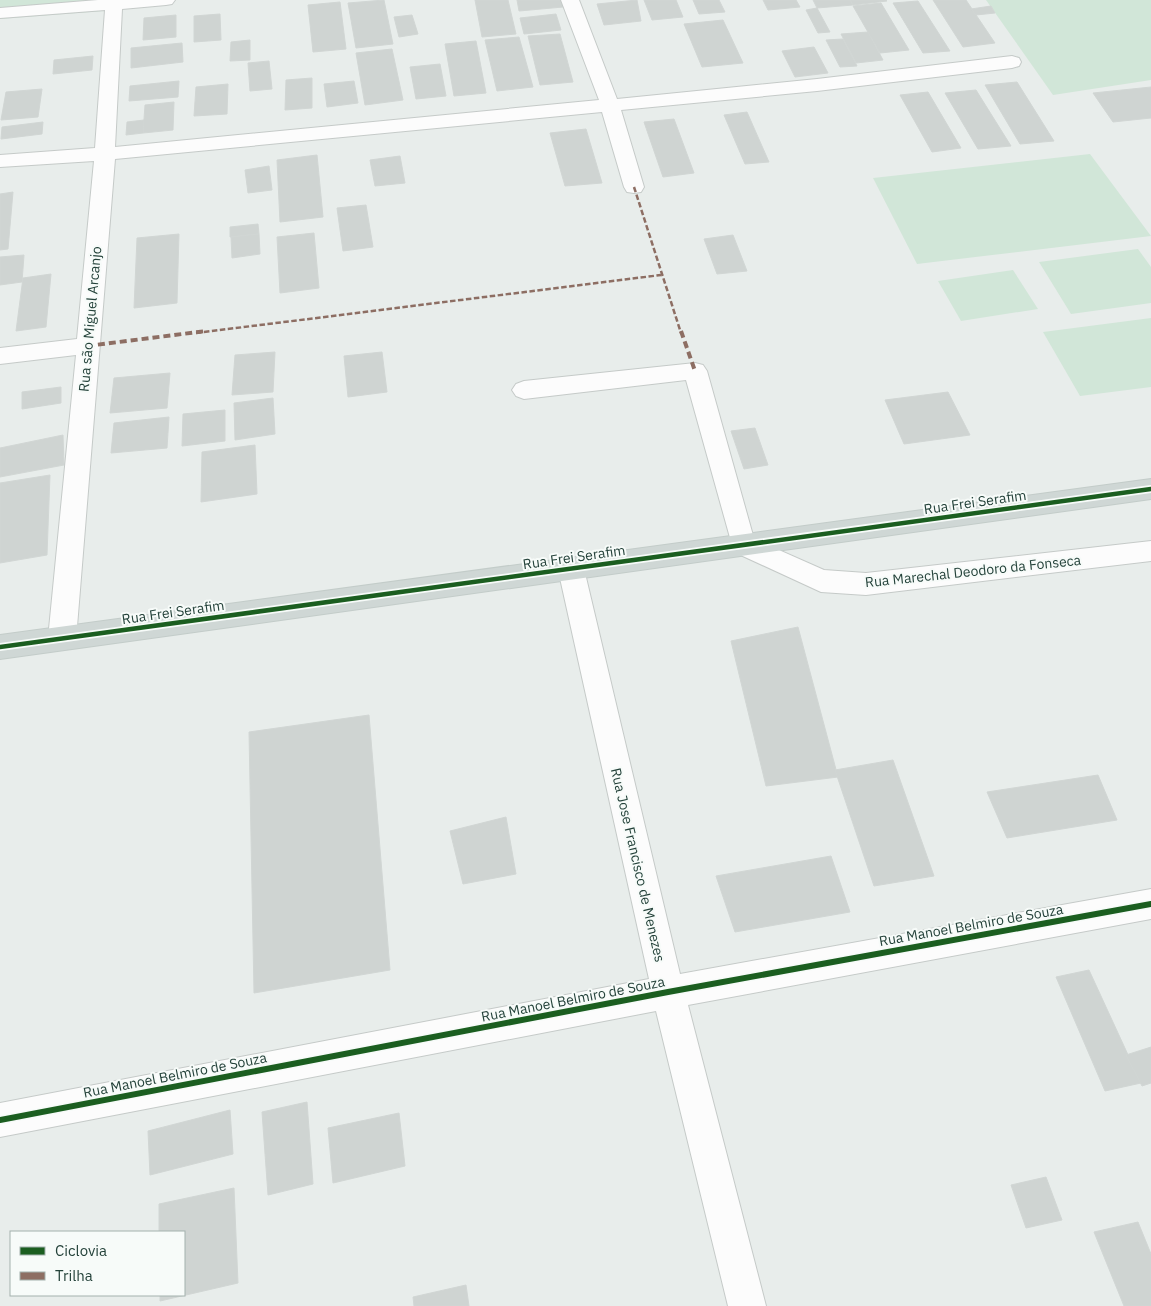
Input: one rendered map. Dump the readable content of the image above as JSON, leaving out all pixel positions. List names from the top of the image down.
{
  "streets": {
    "main road": ["Rua Frei Serafim"],
    "street": [
      "Rua são Miguel Arcanjo",
      "Rua Marechal Deodoro da Fonseca",
      "Rua Jose Francisco de Menezes",
      "Rua Manoel Belmiro de Souza"
    ]
  },
  "crossings": [
    ["Rua são Miguel Arcanjo", "Rua Frei Serafim"],
    ["Rua Frei Serafim", "Rua Marechal Deodoro da Fonseca"],
    ["Rua Frei Serafim", "Rua Jose Francisco de Menezes"],
    ["Rua Jose Francisco de Menezes", "Rua Manoel Belmiro de Souza"]
  ],
  "legend": ["Ciclovia", "Trilha"]
}
